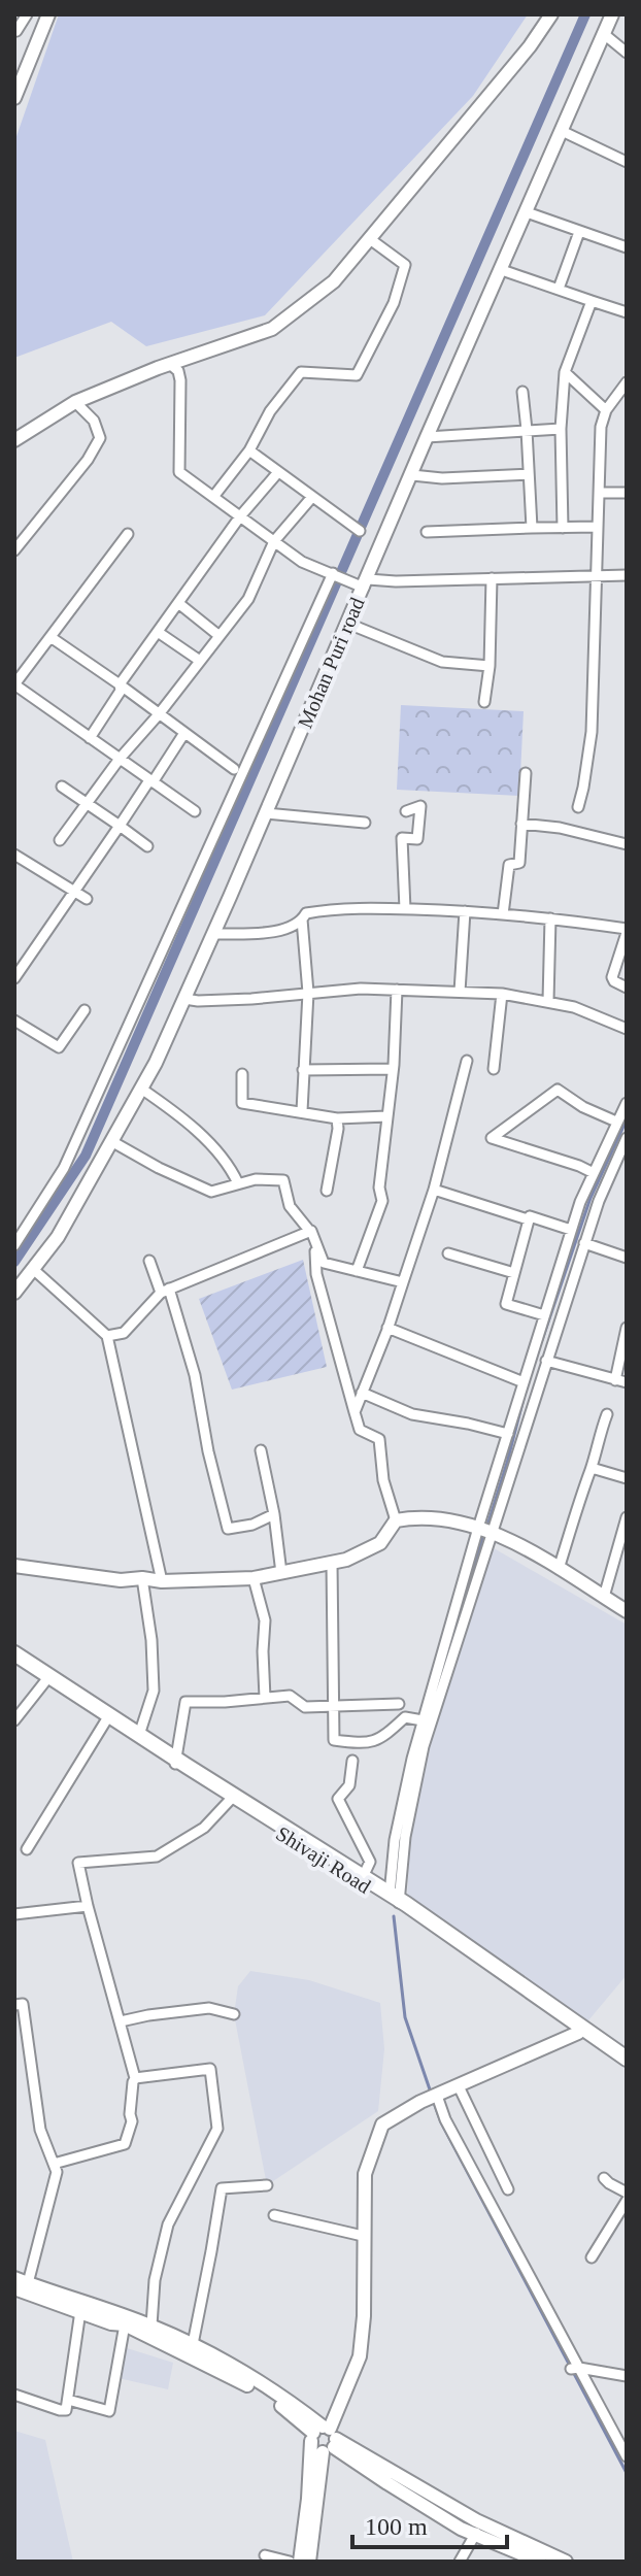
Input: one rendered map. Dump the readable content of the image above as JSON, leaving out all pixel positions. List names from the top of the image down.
{
  "streets": {
    "main road": ["Shivaji Road"],
    "street": ["Mohan Puri road"]
  },
  "scale_bar": "100 m"
}
